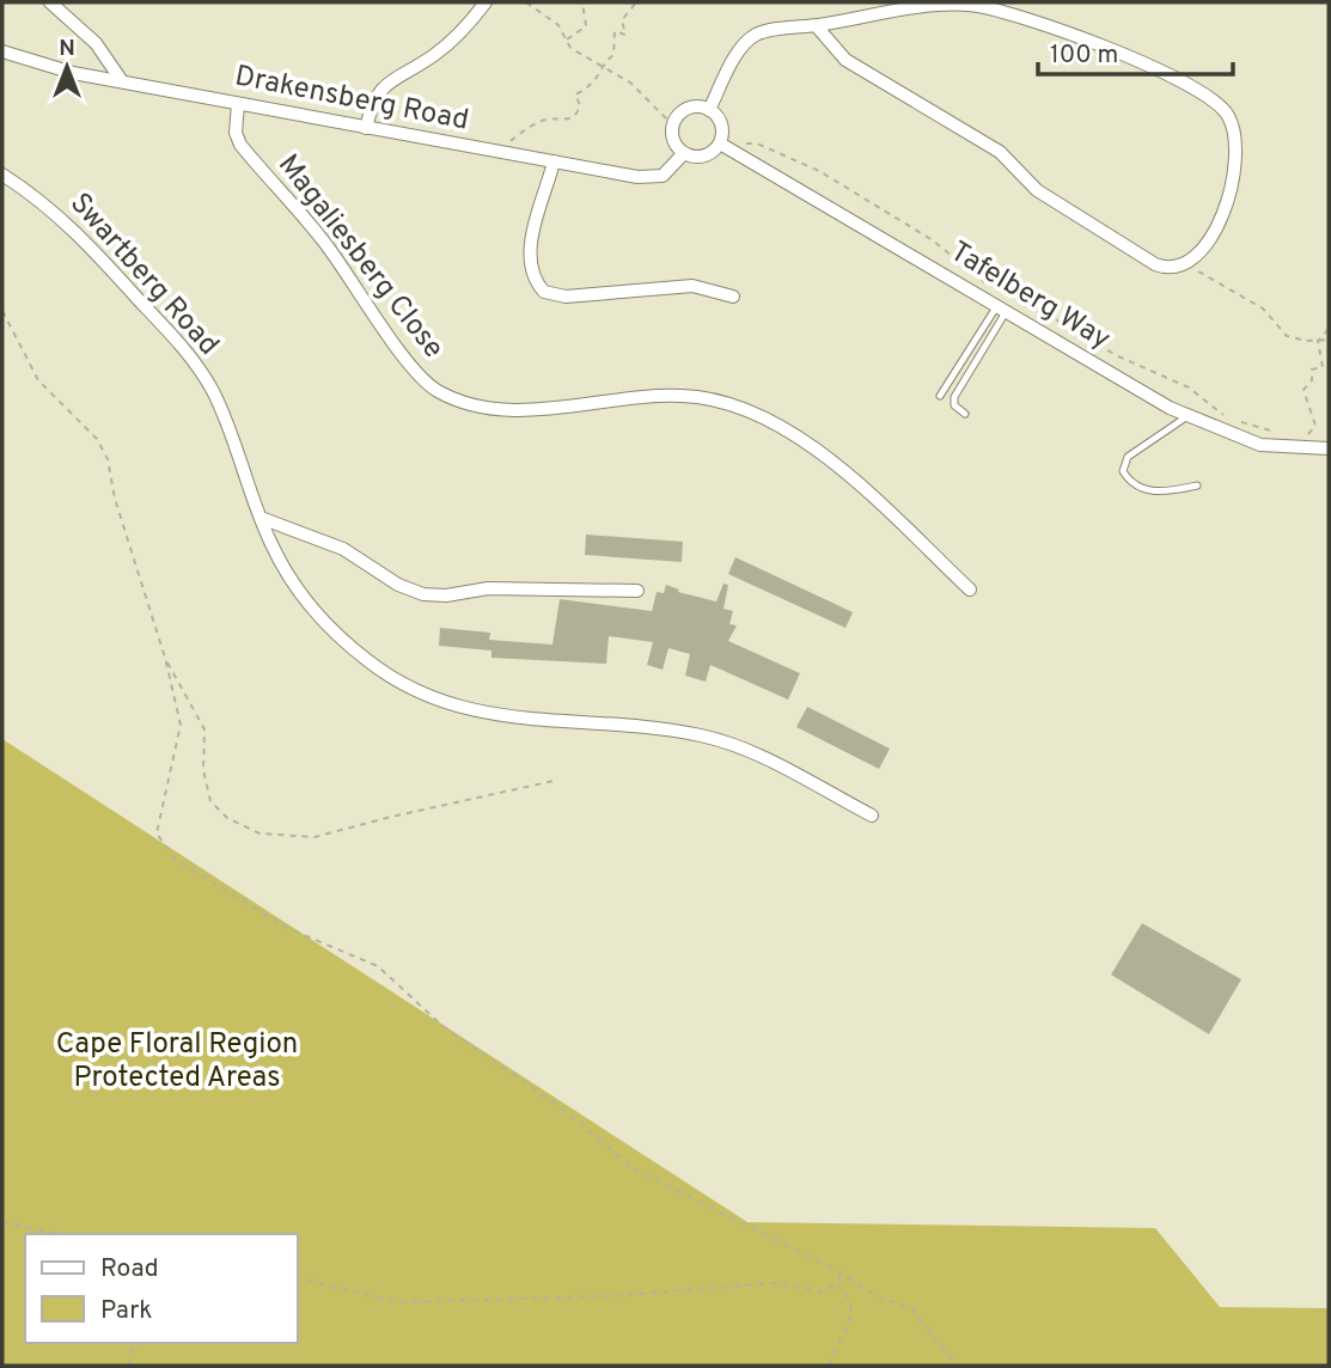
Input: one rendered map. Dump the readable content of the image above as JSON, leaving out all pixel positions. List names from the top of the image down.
{
  "streets": {
    "street": [
      "Drakensberg Road",
      "Magaliesberg Close",
      "Swartberg Road",
      "Tafelberg Way"
    ]
  },
  "crossings": [
    ["Drakensberg Road", "Magaliesberg Close"],
    ["Drakensberg Road", "Tafelberg Way"]
  ],
  "parks": ["Cape Floral Region Protected Areas"],
  "legend": ["Road", "Park"],
  "scale_bar": "100 m",
  "north": "top"
}
